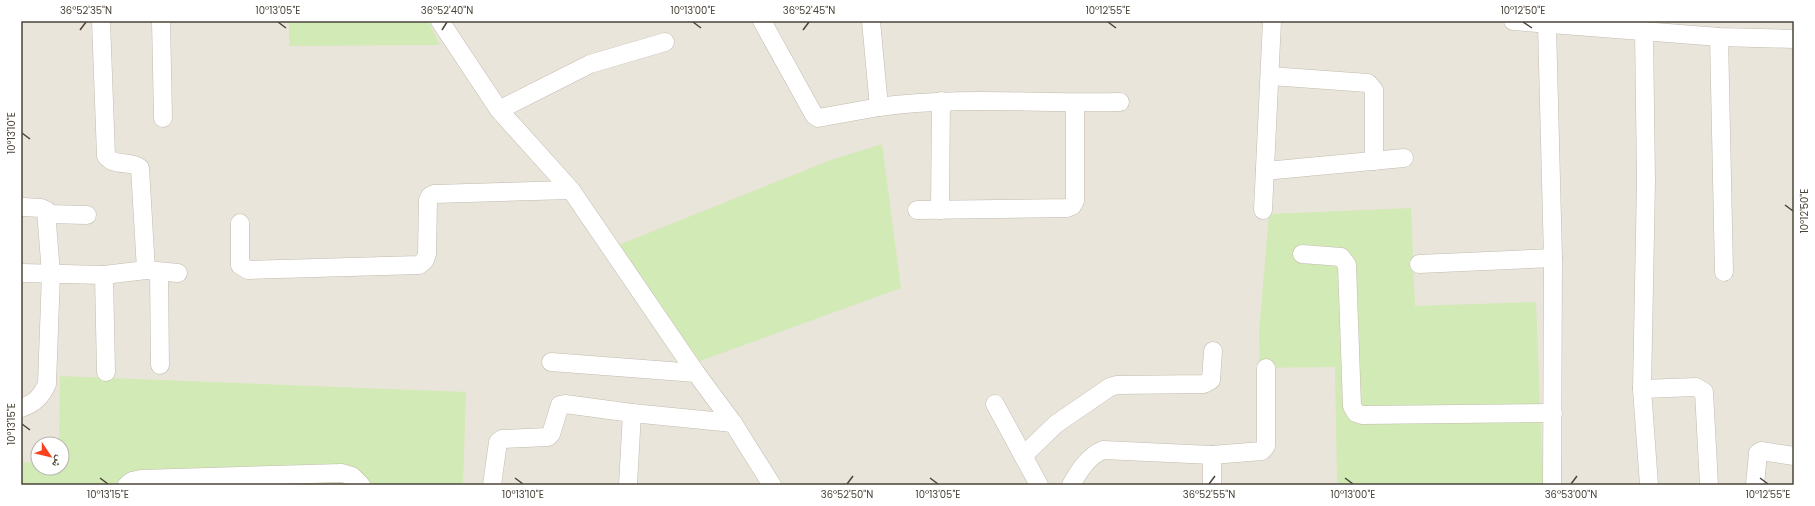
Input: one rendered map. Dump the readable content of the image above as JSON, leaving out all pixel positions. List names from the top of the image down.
{
  "north": "bottom right",
  "coordinates": [
    "36°52'35\"N",
    "10°13'05\"E",
    "36°52'40\"N",
    "10°13'00\"E",
    "36°52'45\"N",
    "10°12'55\"E",
    "10°12'50\"E",
    "10°13'10\"E",
    "10°13'15\"E",
    "36°52'50\"N",
    "36°52'55\"N",
    "36°53'00\"N"
  ]
}
